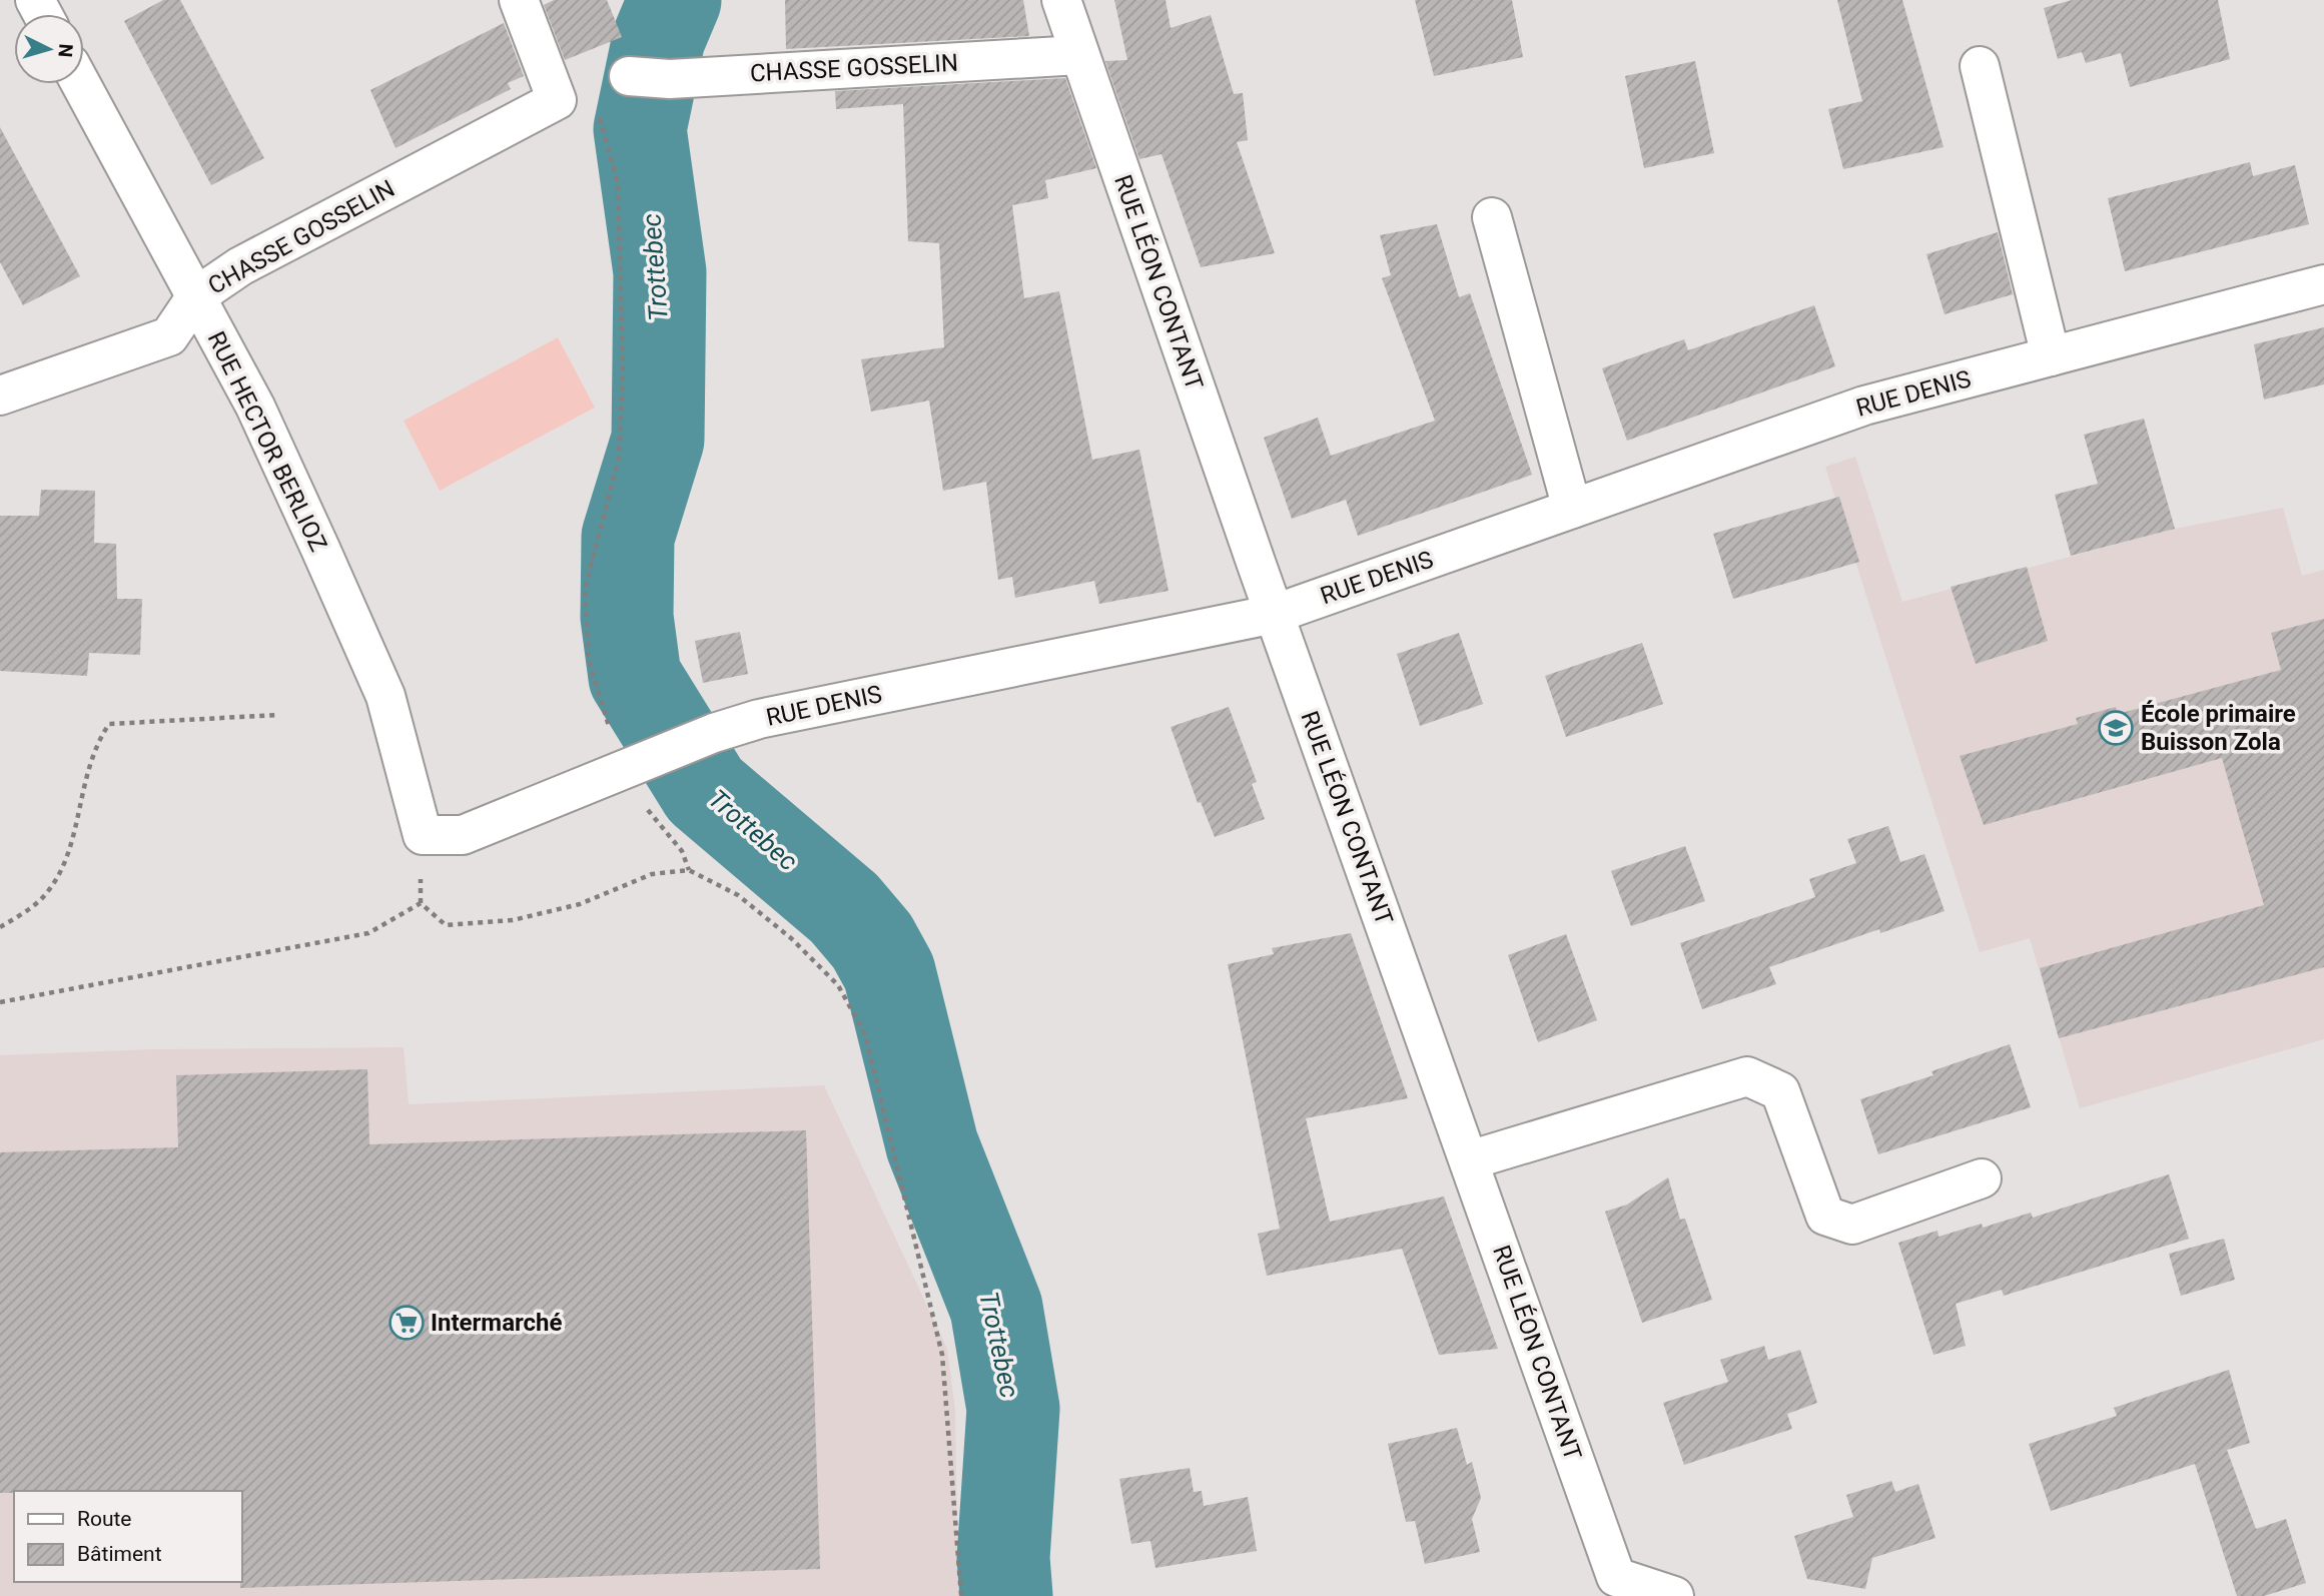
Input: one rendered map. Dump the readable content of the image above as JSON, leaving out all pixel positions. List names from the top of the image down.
{
  "streets": {
    "street": [
      "CHASSE GOSSELIN",
      "RUE LÉON CONTANT",
      "RUE DENIS",
      "RUE HECTOR BERLIOZ"
    ]
  },
  "crossings": [
    ["CHASSE GOSSELIN", "RUE LÉON CONTANT"],
    ["CHASSE GOSSELIN", "RUE HECTOR BERLIOZ"],
    ["RUE LÉON CONTANT", "RUE DENIS"],
    ["RUE DENIS", "RUE HECTOR BERLIOZ"]
  ],
  "water": ["Trottebec"],
  "places": {
    "school or university": ["École primaire Buisson Zola"],
    "supermarket": ["Intermarché"]
  },
  "legend": ["Route", "Bâtiment"],
  "north": "right"
}
